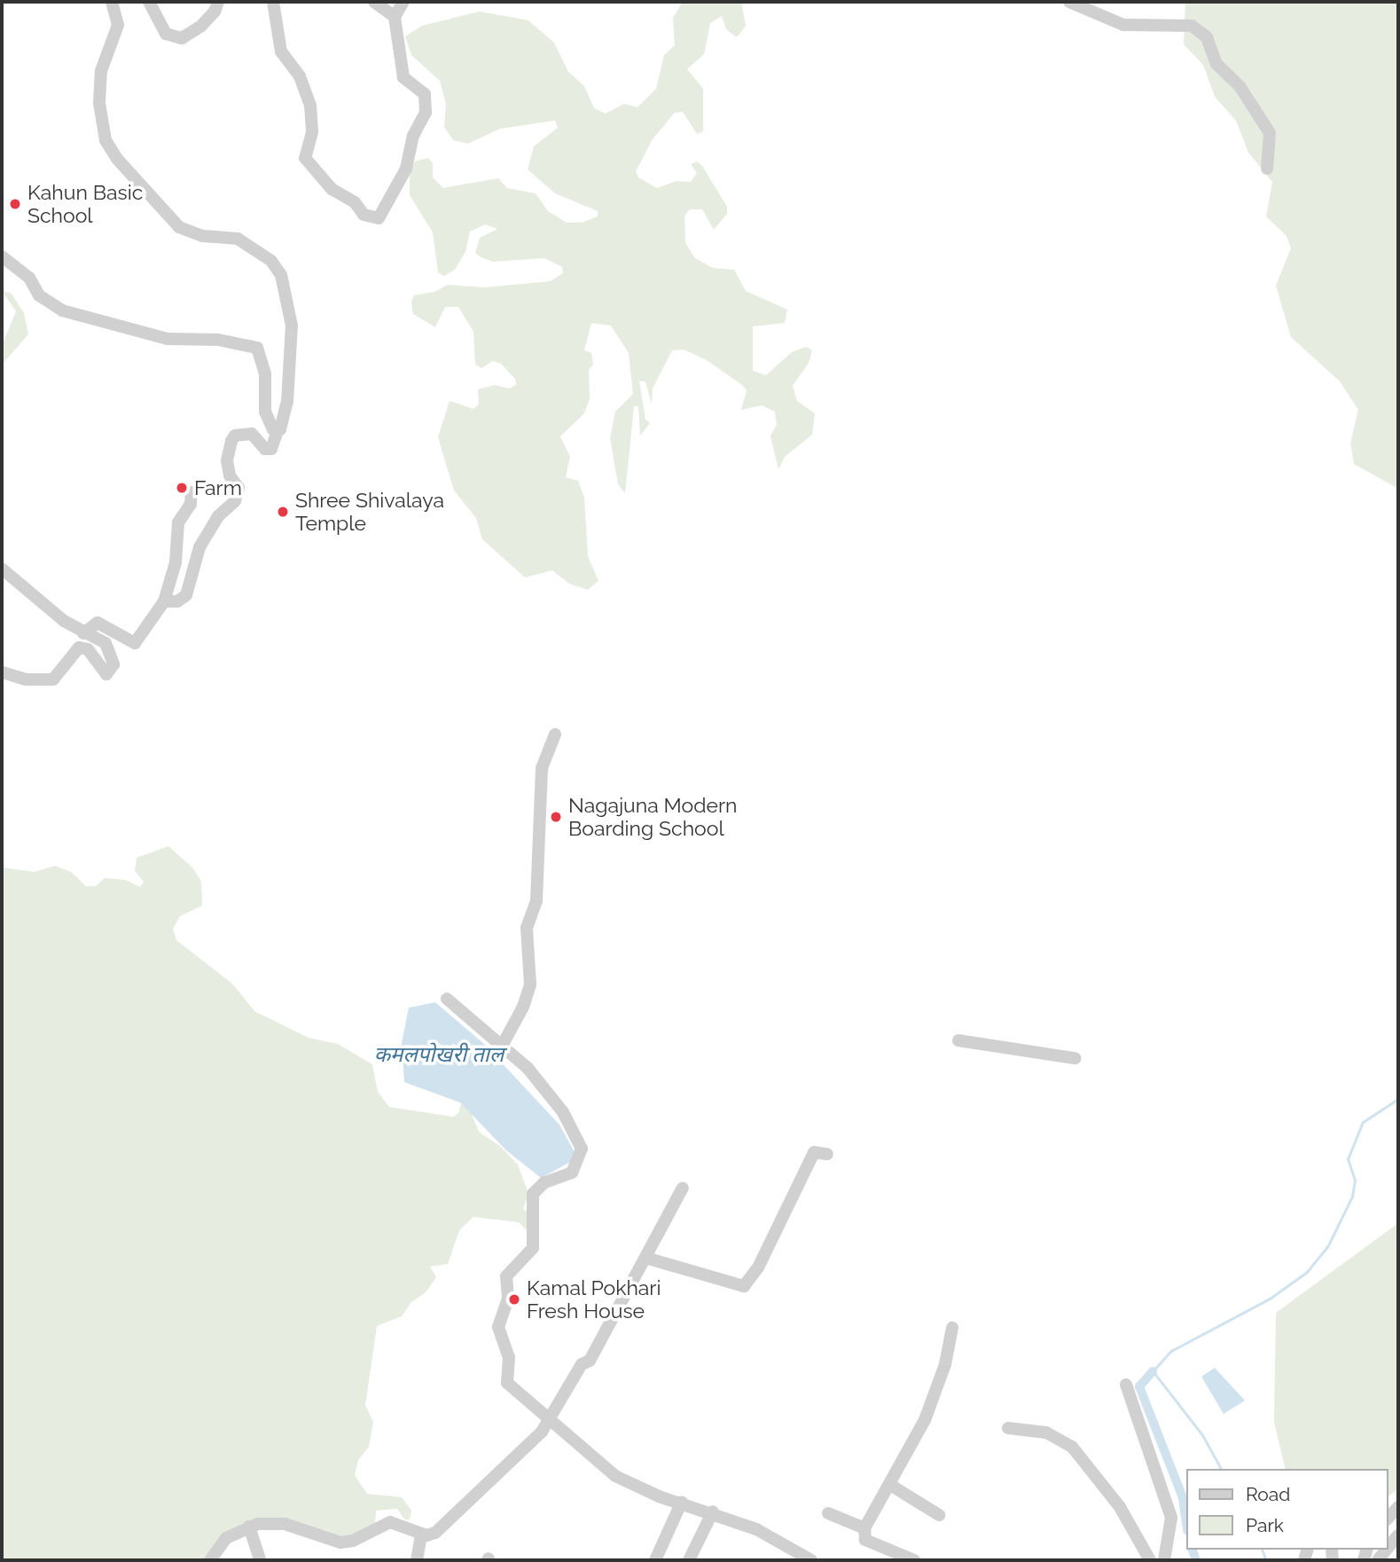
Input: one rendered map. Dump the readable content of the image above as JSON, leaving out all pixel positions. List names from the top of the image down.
{
  "water": ["कमलपोखरी ताल"],
  "places": [
    "Kahun Basic School",
    "Farm",
    "Shree Shivalaya Temple",
    "Nagajuna Modern Boarding School",
    "Kamal Pokhari Fresh House"
  ],
  "legend": ["Road", "Park"]
}
